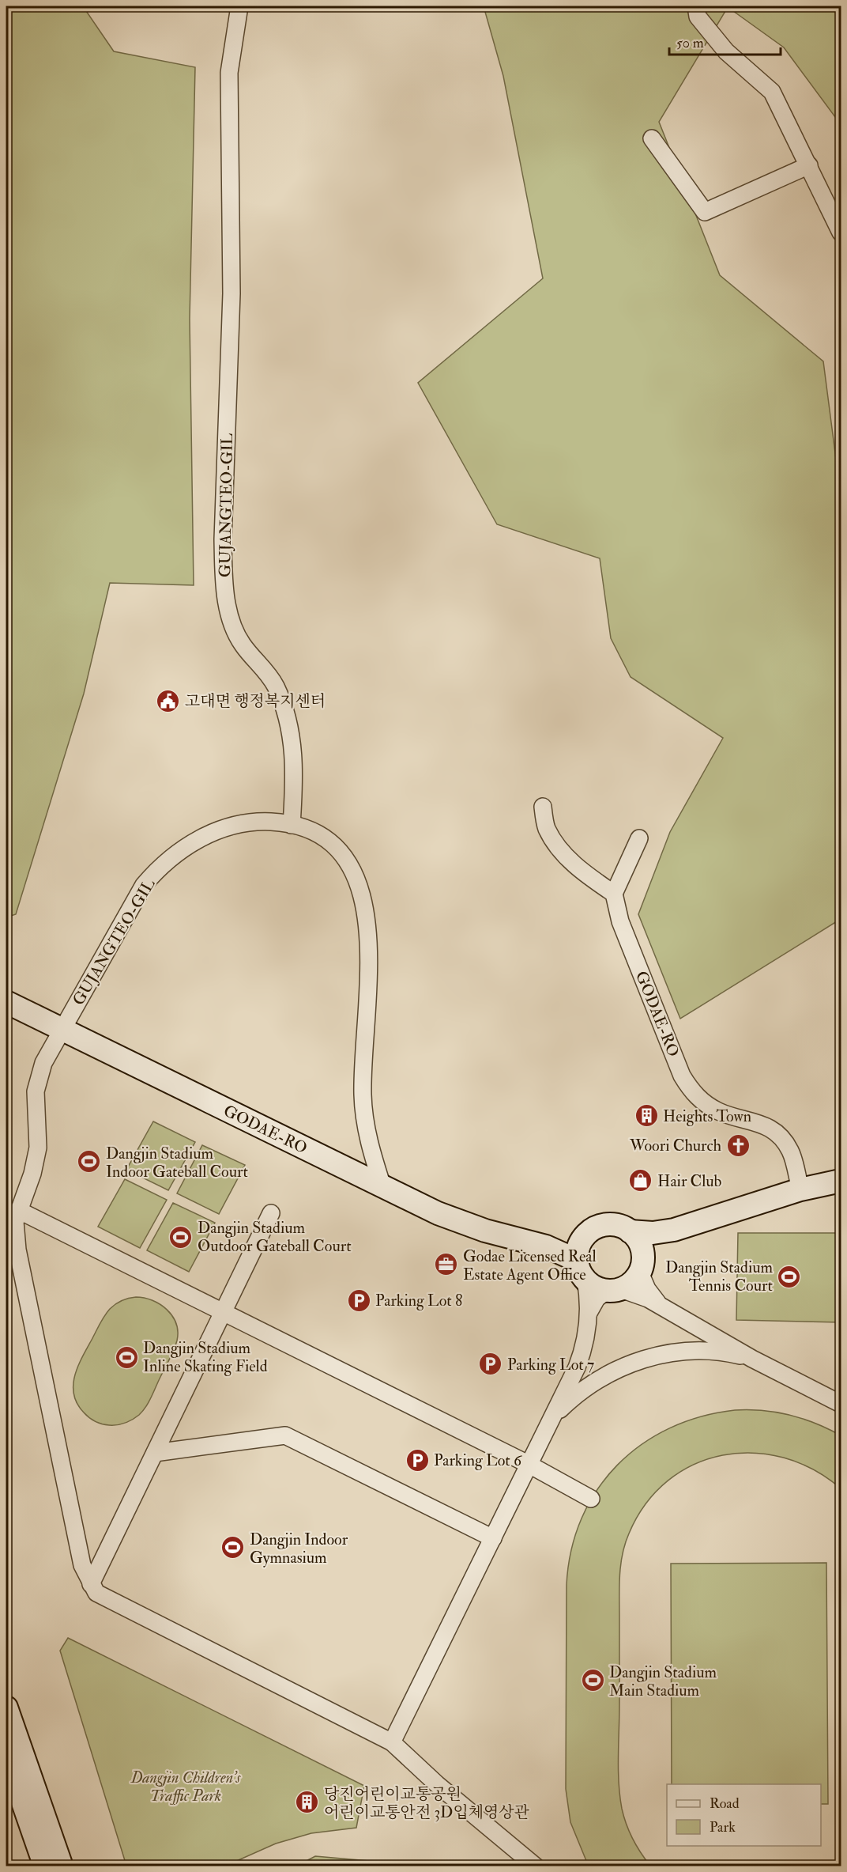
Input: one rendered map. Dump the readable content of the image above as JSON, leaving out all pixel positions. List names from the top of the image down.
{
  "streets": {
    "street": ["GUJANGTEO-GIL", "GODAE-RO"]
  },
  "crossings": [
    ["GUJANGTEO-GIL", "GODAE-RO"]
  ],
  "parks": ["Dangjin Children's Traffic Park"],
  "places": {
    "public building": ["고대면 행정복지센터"],
    "building": ["Heights Town", "당진어린이교통공원 어린이교통안전 3D입체영상관"],
    "church": ["Woori Church"],
    "sports": [
      "Dangjin Stadium Indoor Gateball Court",
      "Dangjin Stadium Outdoor Gateball Court",
      "Dangjin Stadium Tennis Court",
      "Dangjin Stadium Inline Skating Field",
      "Dangjin Indoor Gymnasium",
      "Dangjin Stadium Main Stadium"
    ],
    "shop": ["Hair Club"],
    "office": ["Godae Licensed Real Estate Agent Office"],
    "parking": ["Parking Lot 8", "Parking Lot 7", "Parking Lot 6"]
  },
  "legend": ["Road", "Park"],
  "scale_bar": "50 m"
}
